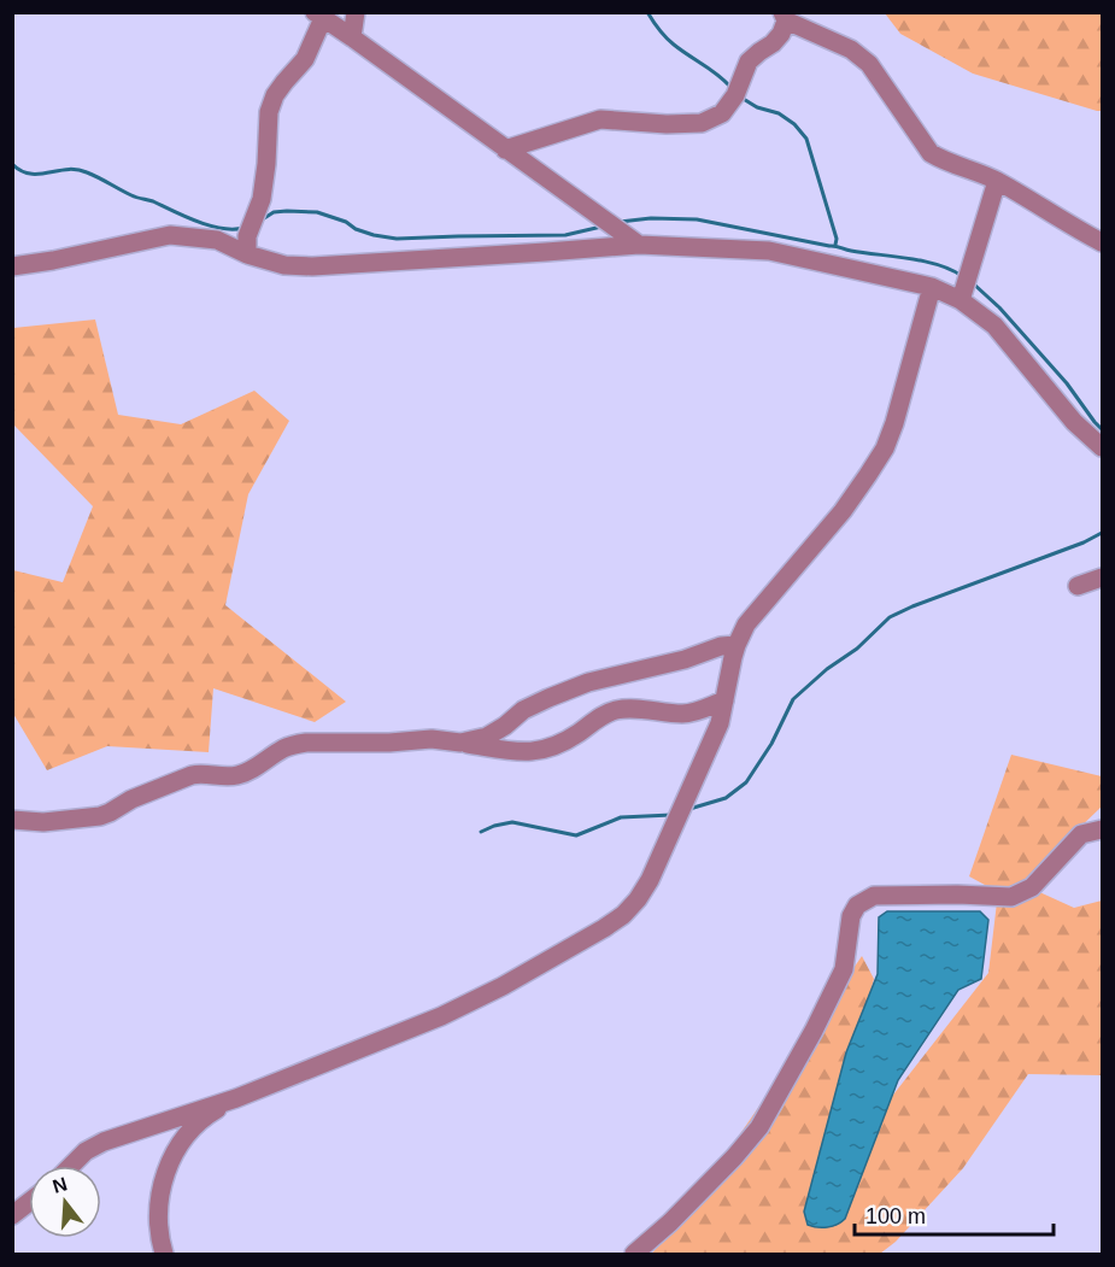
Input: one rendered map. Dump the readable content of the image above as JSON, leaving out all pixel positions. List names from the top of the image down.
{
  "scale_bar": "100 m",
  "north": "top"
}
